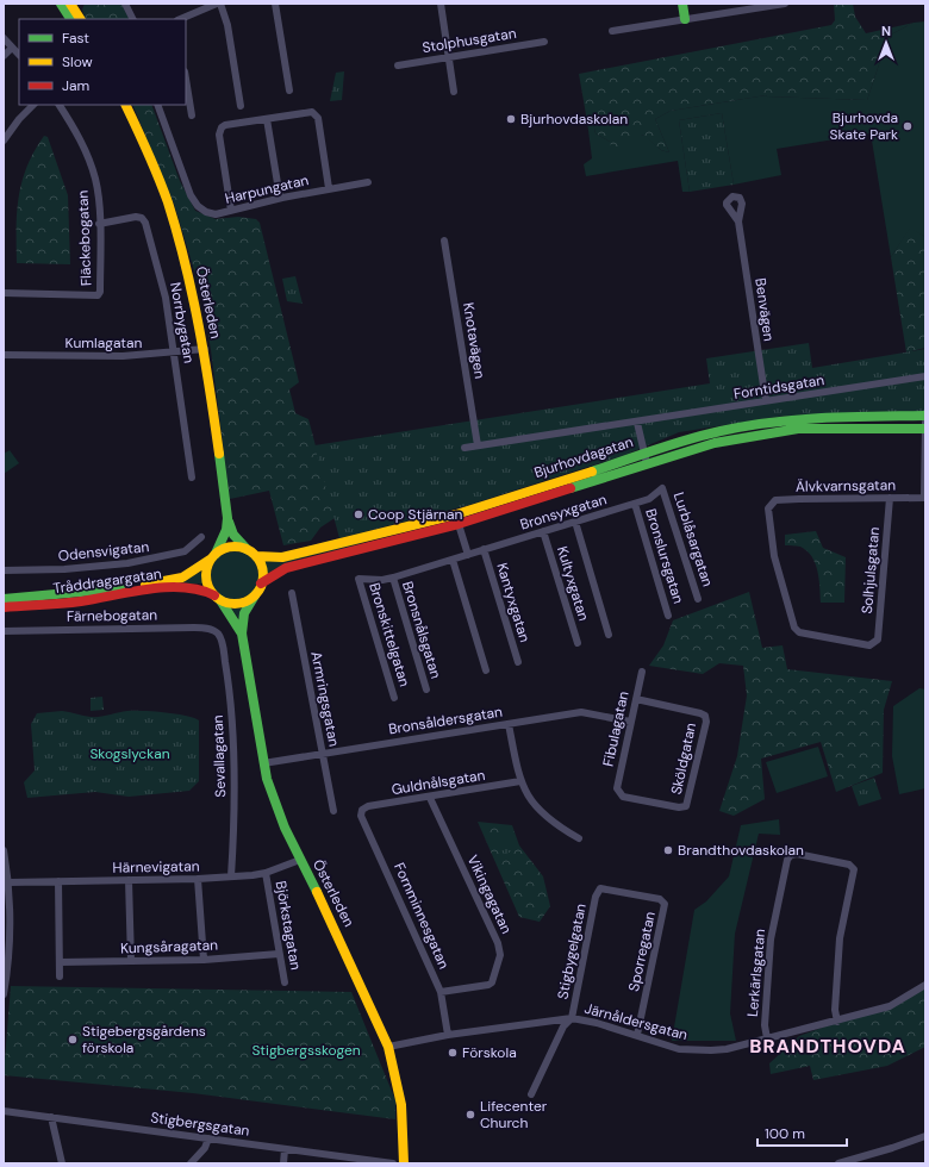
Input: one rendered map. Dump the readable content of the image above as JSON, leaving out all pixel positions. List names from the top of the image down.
{
  "streets": {
    "main road": ["Österleden", "Bjurhovdagatan", "Tråddragargatan"],
    "street": [
      "Stolphusgatan",
      "Harpungatan",
      "Fläckebogatan",
      "Benvägen",
      "Norrbygatan",
      "Knotavägen",
      "Kumlagatan",
      "Forntidsgatan",
      "Älvkvarnsgatan",
      "Bronsyxgatan",
      "Lurblåsargatan",
      "Odensvigatan",
      "Bronslursgatan",
      "Solhjulsgatan",
      "Kultyxgatan",
      "Kantyxgatan",
      "Färnebogatan",
      "Bronsnålsgatan",
      "Bronskittelgatan",
      "Armringsgatan",
      "Bronsåldersgatan",
      "Fibulagatan",
      "Sevallagatan",
      "Sköldgatan",
      "Guldnålsgatan",
      "Härnevigatan",
      "Vikingagatan",
      "Fornminnesgatan",
      "Björkstagatan",
      "Kungsåragatan",
      "Stigbygelgatan",
      "Sporregatan",
      "Lerkärlsgatan",
      "Järnåldersgatan",
      "Stigbergsgatan"
    ]
  },
  "crossings": [
    ["Fläckebogatan", "Norrbygatan"],
    ["Österleden", "Kumlagatan"],
    ["Österleden", "Bjurhovdagatan"],
    ["Österleden", "Tråddragargatan"],
    ["Österleden", "Bronsåldersgatan"],
    ["Österleden", "Härnevigatan"],
    ["Österleden", "Järnåldersgatan"],
    ["Benvägen", "Forntidsgatan"],
    ["Norrbygatan", "Kumlagatan"],
    ["Knotavägen", "Forntidsgatan"],
    ["Bjurhovdagatan", "Älvkvarnsgatan"],
    ["Bjurhovdagatan", "Tråddragargatan"],
    ["Älvkvarnsgatan", "Solhjulsgatan"],
    ["Bronsyxgatan", "Lurblåsargatan"],
    ["Bronsyxgatan", "Bronslursgatan"],
    ["Bronsyxgatan", "Kultyxgatan"],
    ["Bronsyxgatan", "Kantyxgatan"],
    ["Bronsyxgatan", "Bronsnålsgatan"],
    ["Bronsyxgatan", "Bronskittelgatan"],
    ["Färnebogatan", "Sevallagatan"],
    ["Armringsgatan", "Bronsåldersgatan"],
    ["Bronsåldersgatan", "Fibulagatan"],
    ["Fibulagatan", "Sköldgatan"],
    ["Sevallagatan", "Härnevigatan"],
    ["Guldnålsgatan", "Vikingagatan"],
    ["Guldnålsgatan", "Fornminnesgatan"],
    ["Härnevigatan", "Björkstagatan"],
    ["Vikingagatan", "Fornminnesgatan"],
    ["Fornminnesgatan", "Järnåldersgatan"],
    ["Björkstagatan", "Kungsåragatan"],
    ["Stigbygelgatan", "Sporregatan"],
    ["Stigbygelgatan", "Järnåldersgatan"],
    ["Sporregatan", "Järnåldersgatan"],
    ["Lerkärlsgatan", "Järnåldersgatan"]
  ],
  "districts": ["BRANDTHOVDA"],
  "parks": ["Skogslyckan", "Stigbergsskogen"],
  "places": [
    "Bjurhovdaskolan",
    "Bjurhovda Skate Park",
    "Coop Stjärnan",
    "Brandthovdaskolan",
    "Stigebergsgårdens förskola",
    "Förskola",
    "Lifecenter Church"
  ],
  "legend": ["Fast", "Slow", "Jam"],
  "scale_bar": "100 m",
  "north": "top"
}
